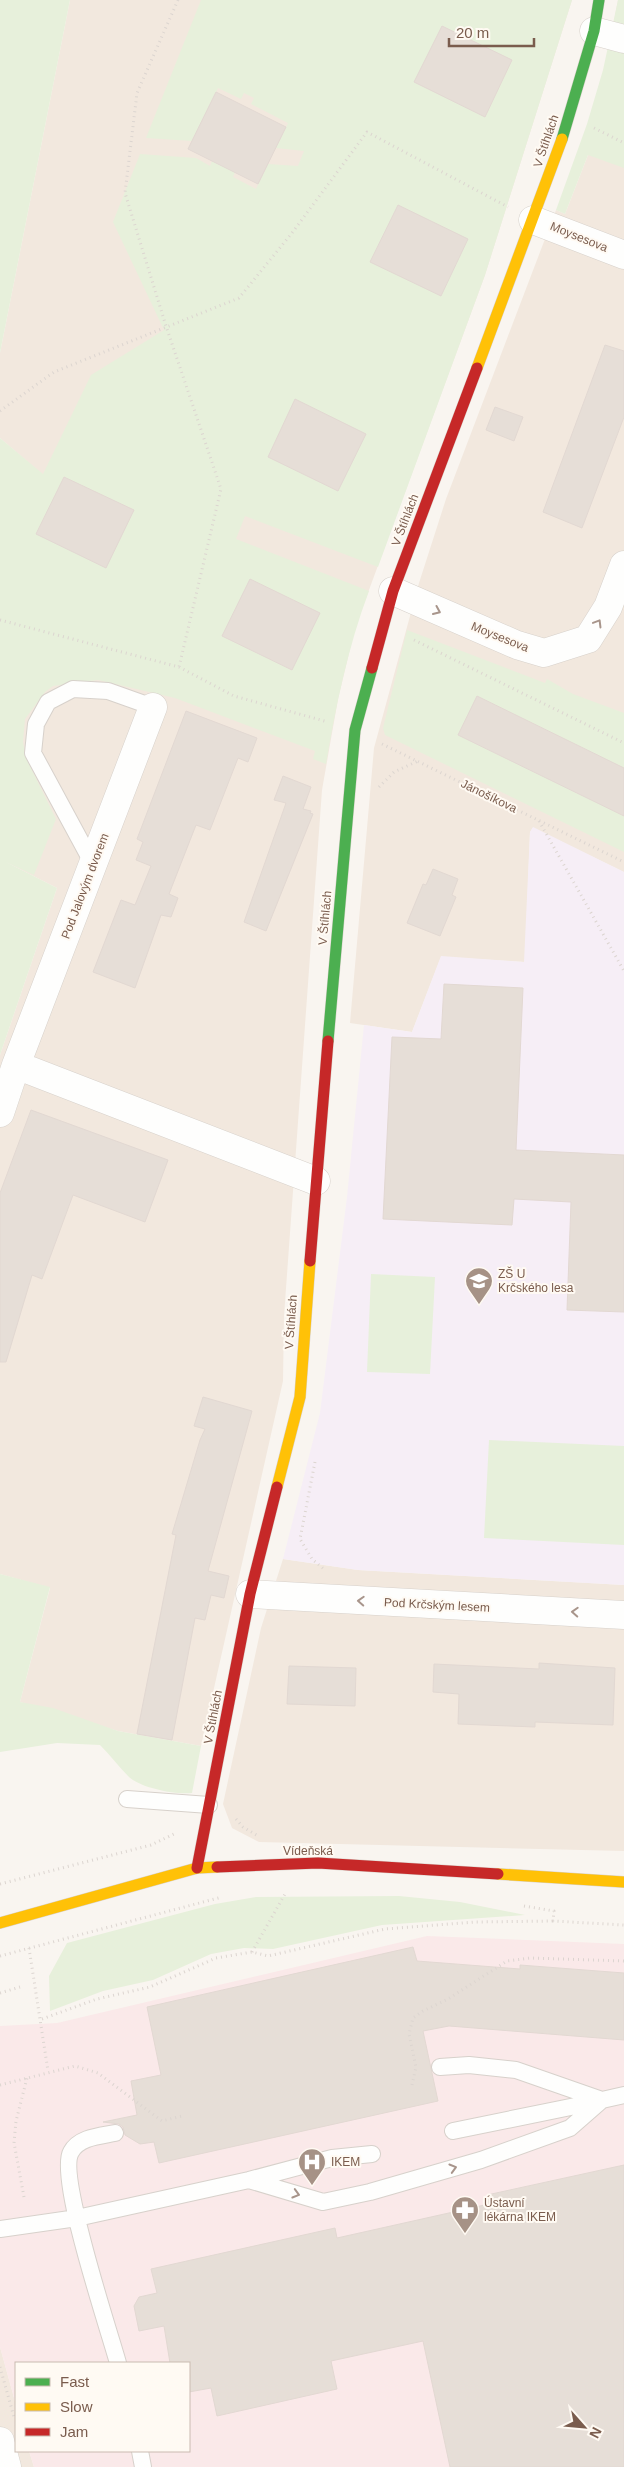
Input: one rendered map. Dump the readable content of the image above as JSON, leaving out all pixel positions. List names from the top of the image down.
{
  "streets": {
    "street": [
      "V Štíhlách",
      "Moysesova",
      "Pod Jalovým dvorem",
      "Pod Krčským lesem",
      "Vídeňská"
    ],
    "path": ["Jánošíkova"]
  },
  "crossings": [
    ["V Štíhlách", "Moysesova"],
    ["V Štíhlách", "Jánošíkova"],
    ["V Štíhlách", "Pod Krčským lesem"],
    ["V Štíhlách", "Vídeňská"]
  ],
  "one_way": ["Pod Krčským lesem"],
  "places": {
    "school or university": ["ZŠ U Krčského lesa"],
    "hospital": ["IKEM"],
    "pharmacy": ["Ústavní lékárna IKEM"]
  },
  "legend": ["Fast", "Slow", "Jam"],
  "scale_bar": "20 m",
  "north": "bottom right"
}
